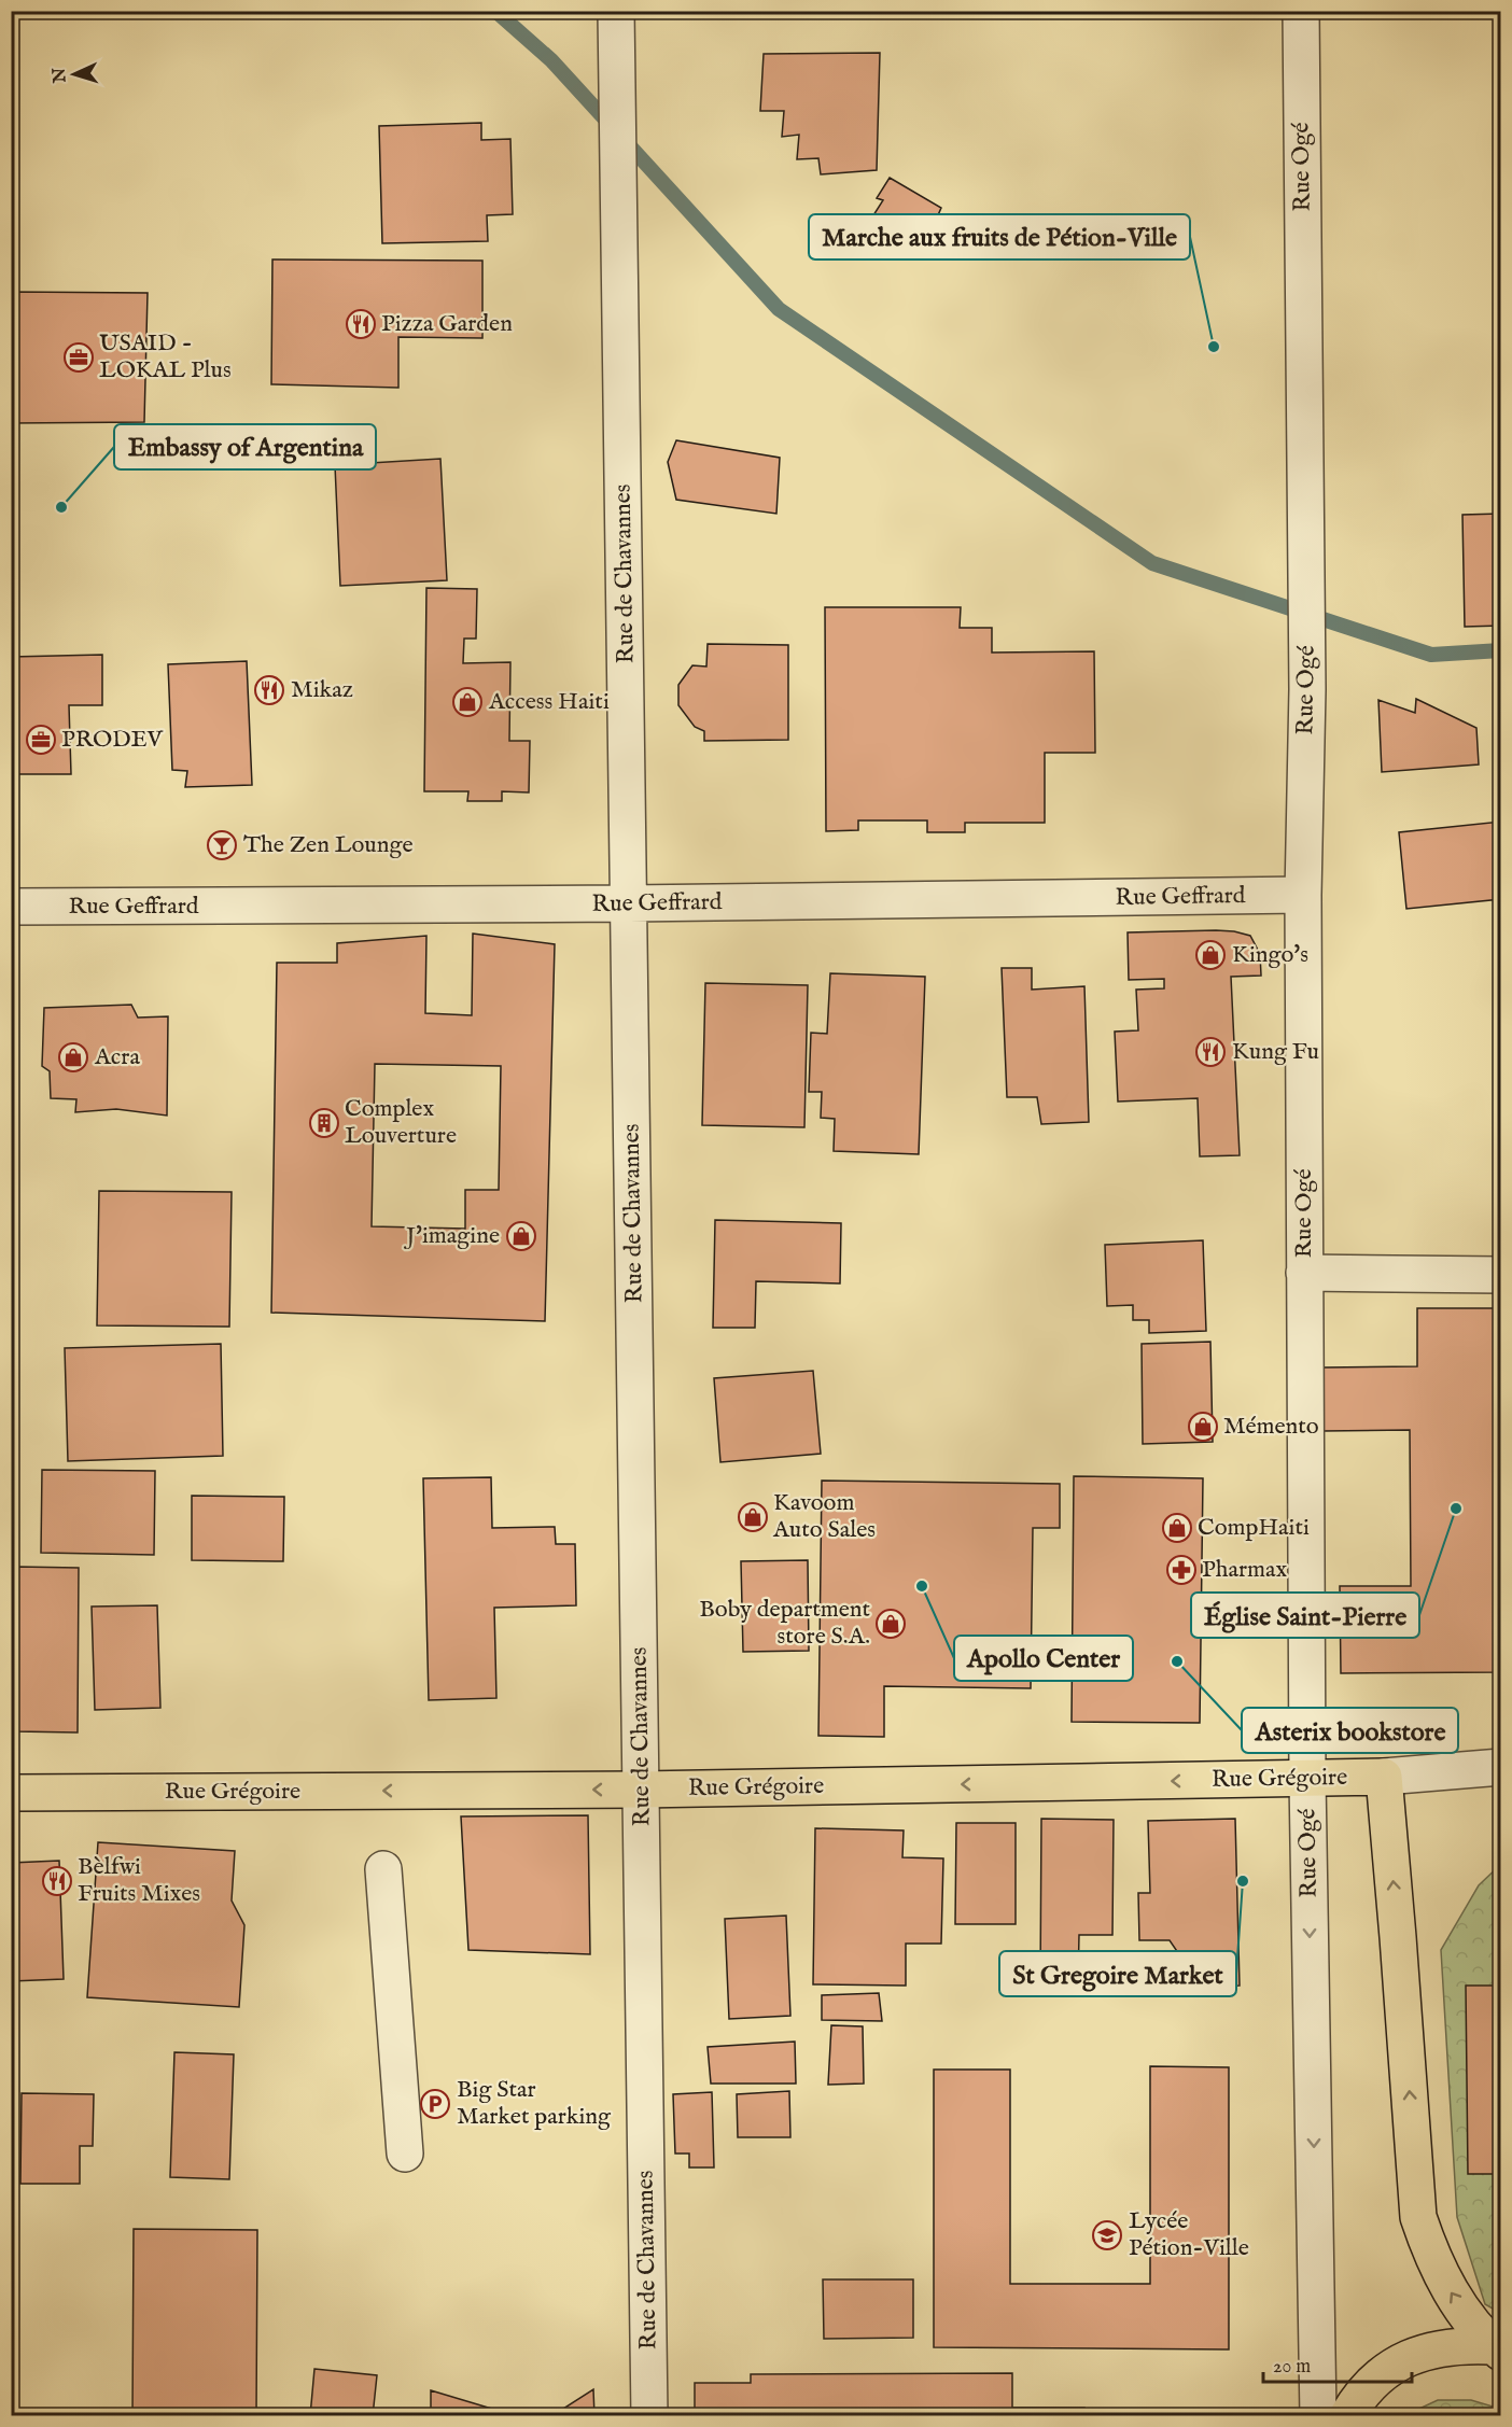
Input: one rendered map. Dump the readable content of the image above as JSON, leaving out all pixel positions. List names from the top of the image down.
{
  "streets": {
    "main road": ["Rue Grégoire"],
    "street": ["Rue Ogé", "Rue de Chavannes", "Rue Geffrard"]
  },
  "crossings": [
    ["Rue Ogé", "Rue Geffrard"],
    ["Rue Ogé", "Rue Grégoire"],
    ["Rue de Chavannes", "Rue Geffrard"],
    ["Rue de Chavannes", "Rue Grégoire"]
  ],
  "one_way": ["Rue Grégoire"],
  "places": {
    "restaurant": [
      "Pizza Garden",
      "Mikaz",
      "Kung Fu",
      "Bèlfwi Fruits Mixes"
    ],
    "other": [
      "Marche aux fruits de Pétion-Ville",
      "Embassy of Argentina",
      "Église Saint-Pierre",
      "Apollo Center",
      "Asterix bookstore",
      "St Gregoire Market"
    ],
    "office": ["USAID - LOKAL Plus", "PRODEV"],
    "shop": [
      "Access Haiti",
      "Kingo's",
      "Acra",
      "J'imagine",
      "Mémento",
      "Kavoom Auto Sales",
      "CompHaiti",
      "Boby department store S.A."
    ],
    "bar": ["The Zen Lounge"],
    "building": ["Complex Louverture"],
    "pharmacy": ["Pharmax"],
    "parking": ["Big Star Market parking"],
    "school or university": ["Lycée Pétion-Ville"]
  },
  "scale_bar": "20 m",
  "north": "left"
}
